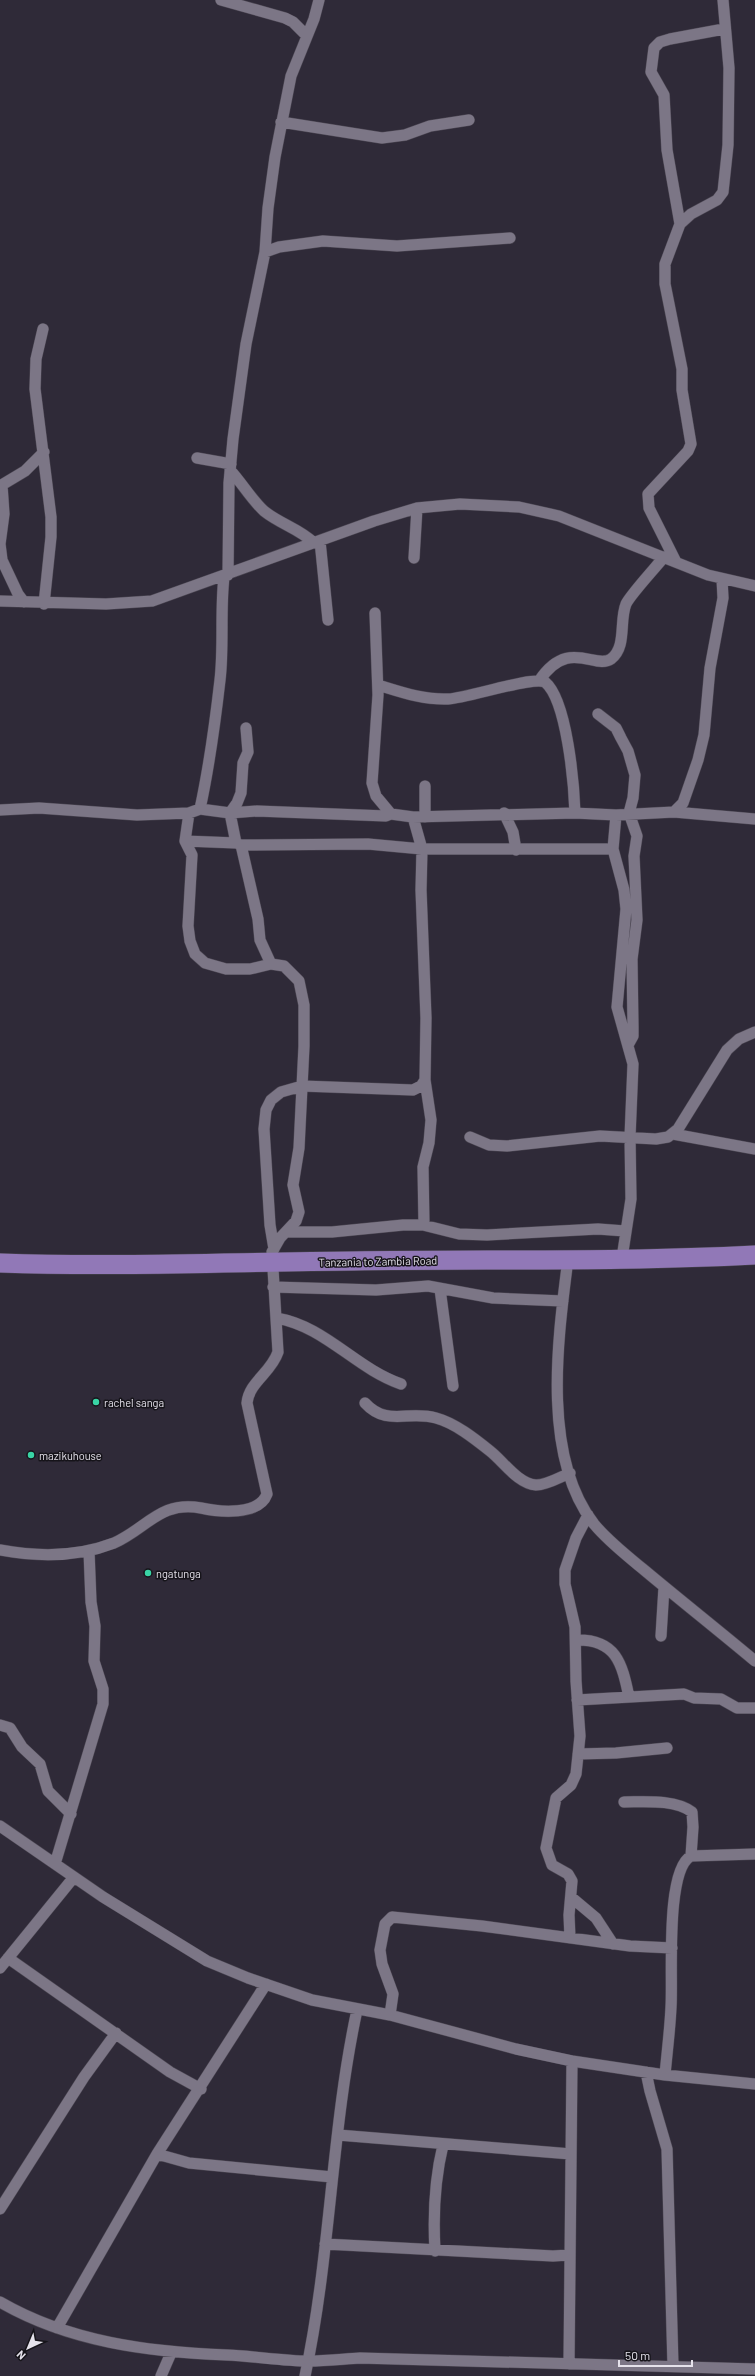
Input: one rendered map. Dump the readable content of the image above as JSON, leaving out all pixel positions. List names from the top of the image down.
{
  "streets": {
    "highway": ["Tanzania to Zambia Road"]
  },
  "places": ["rachel sanga", "mazikuhouse", "ngatunga"],
  "scale_bar": "50 m",
  "north": "bottom left"
}
